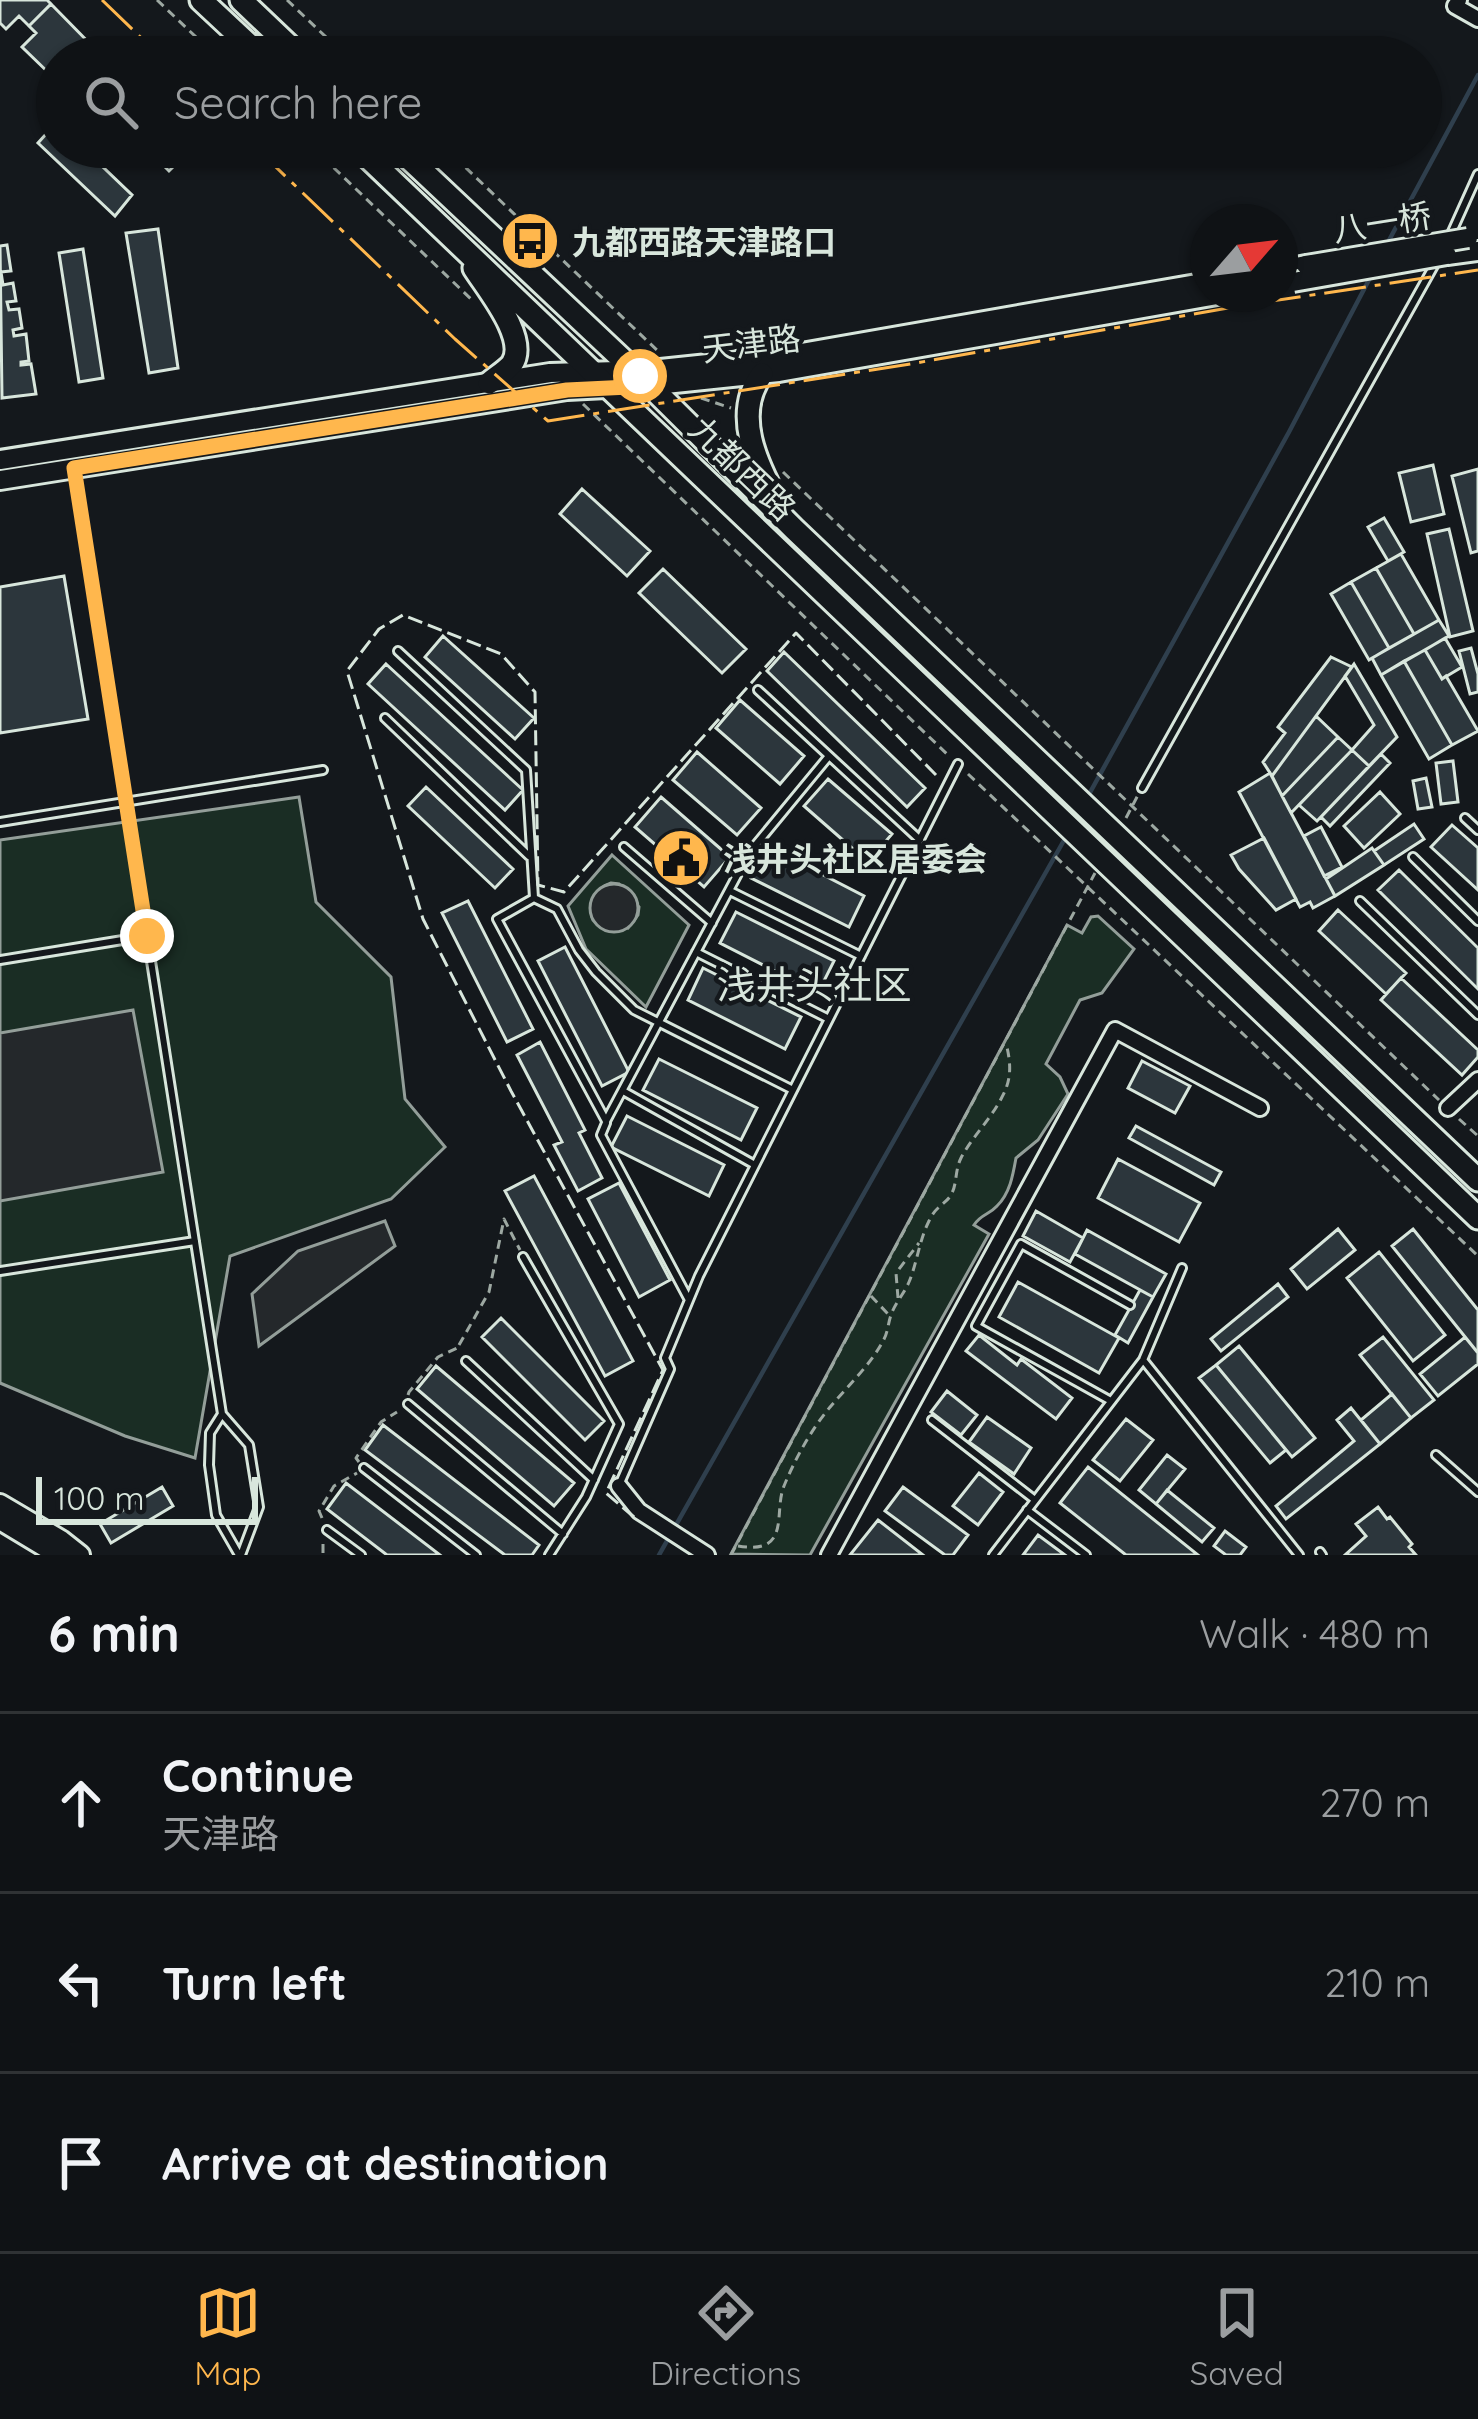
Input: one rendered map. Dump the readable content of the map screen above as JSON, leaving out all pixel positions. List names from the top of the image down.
{
  "streets": {
    "main road": ["八一桥", "天津路", "九都西路"]
  },
  "crossings": [
    ["天津路", "九都西路"]
  ],
  "districts": ["浅井头社区"],
  "places": {
    "bus stop": ["九都西路天津路口"],
    "public building": ["浅井头社区居委会"]
  },
  "scale_bar": "100 m",
  "north": "top right",
  "page": {
    "search": "Search here",
    "scale": "100 m",
    "heading": ["6 min", "Walk · 480 m"],
    "list": [
      ["Continue", "天津路", "270 m"],
      ["Turn left", "210 m"],
      "Arrive at destination"
    ],
    "nav": ["Map", "Directions", "Saved"]
  }
}
